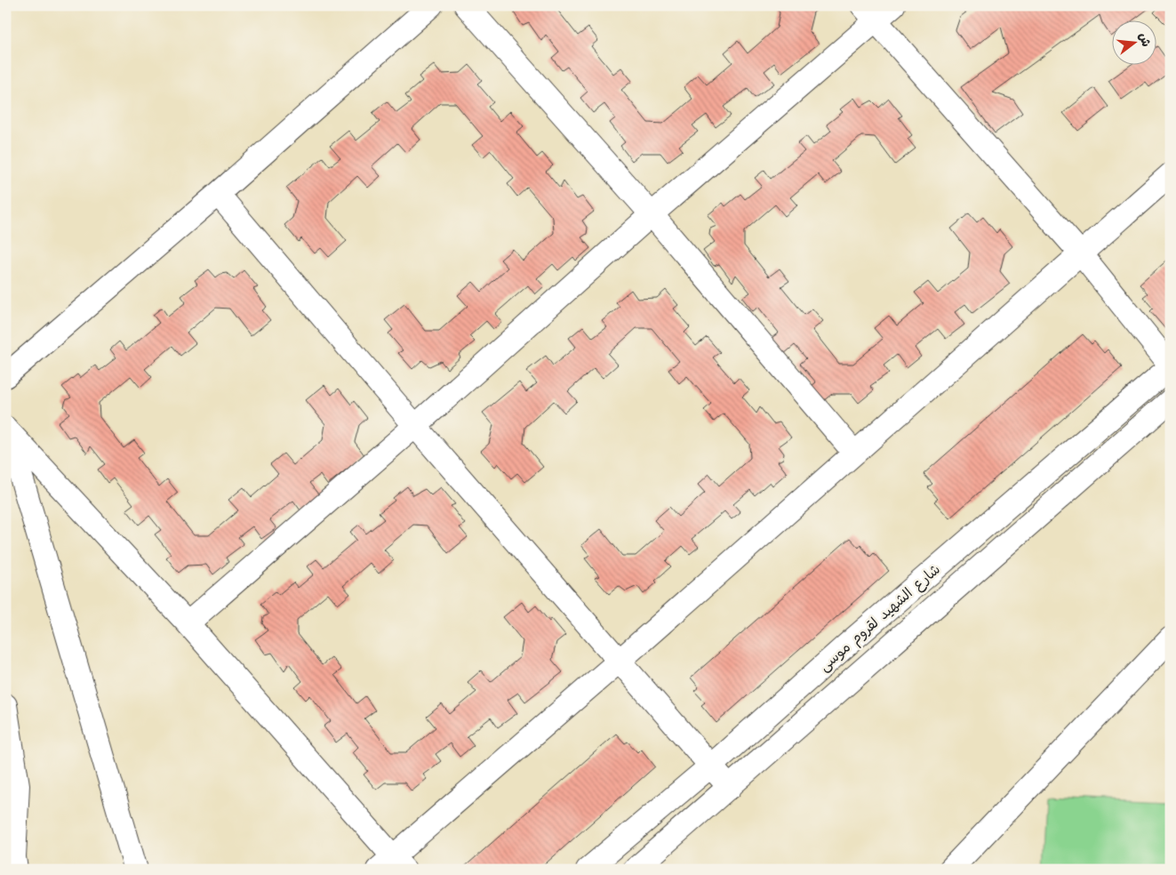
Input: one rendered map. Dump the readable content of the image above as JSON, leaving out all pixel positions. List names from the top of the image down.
{
  "streets": {
    "street": ["شارع الشهيد لقروم موسى"]
  },
  "north": "right"
}
